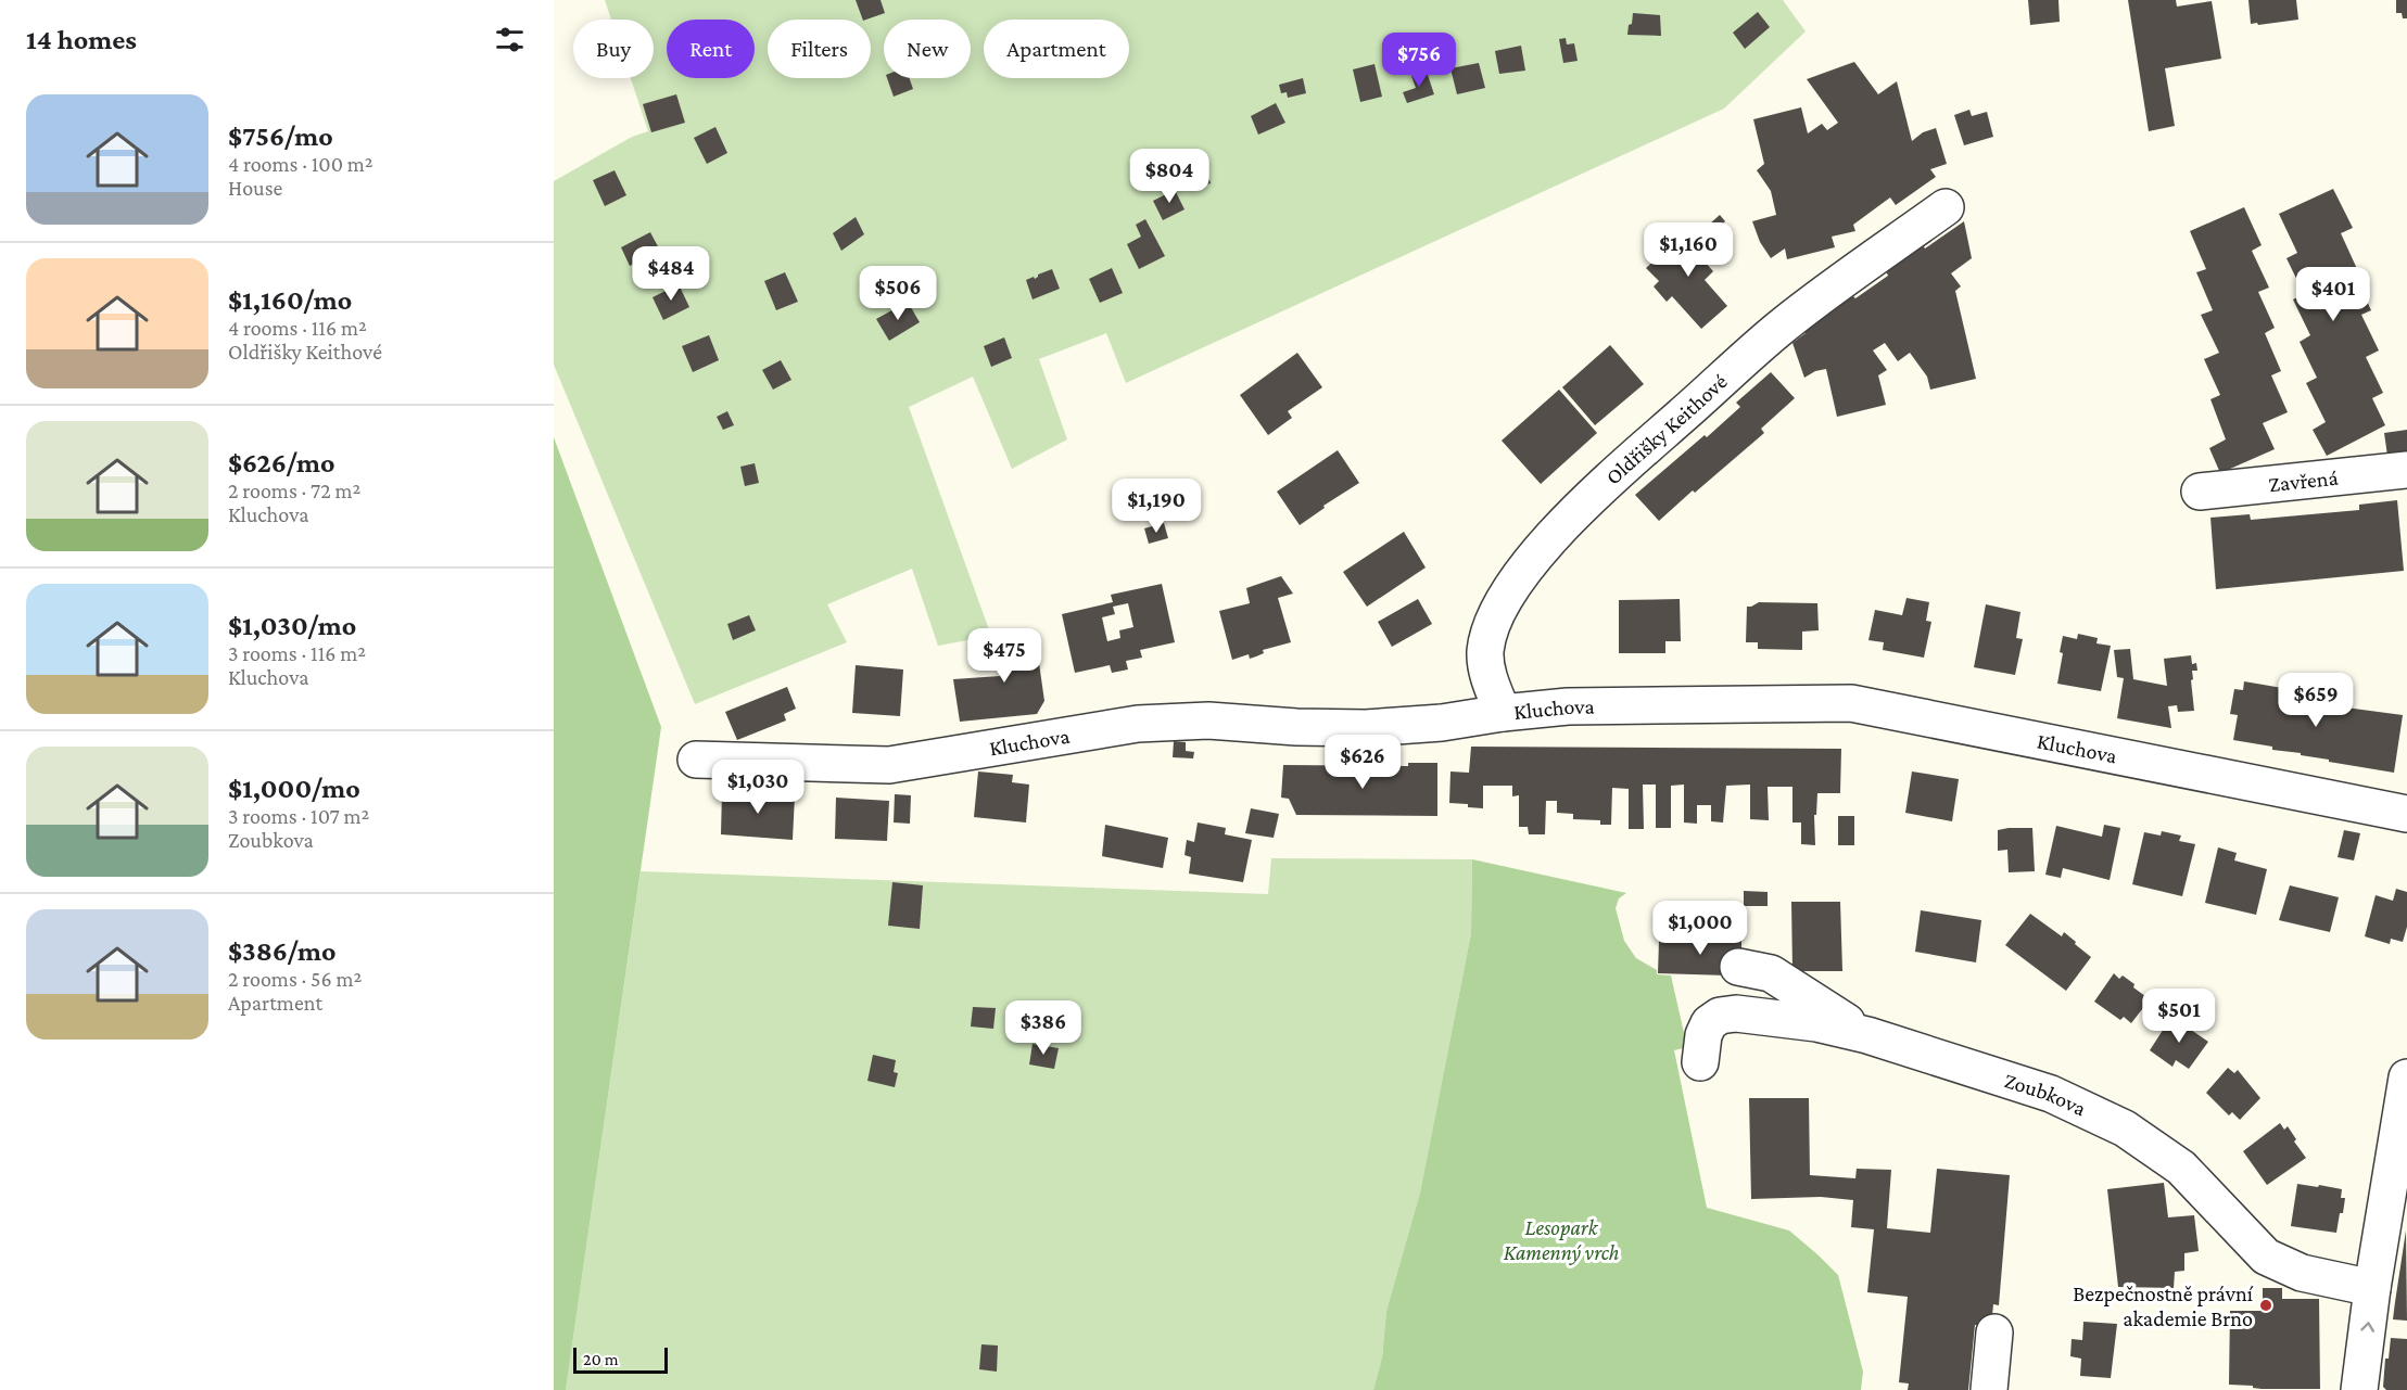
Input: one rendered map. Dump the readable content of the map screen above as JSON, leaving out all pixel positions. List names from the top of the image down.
{
  "streets": {
    "street": [
      "Oldřišky Keithové",
      "Zavřená",
      "Kluchova",
      "Zoubkova"
    ]
  },
  "crossings": [
    ["Oldřišky Keithové", "Kluchova"]
  ],
  "parks": ["Lesopark Kamenný vrch"],
  "places": ["Bezpečnostně právní akademie Brno"],
  "scale_bar": "20 m",
  "page": {
    "heading": "14 homes",
    "chip": [
      "Buy",
      "Rent",
      "Filters",
      "New",
      "Apartment"
    ],
    "price": [
      "$756",
      "$804",
      "$1,160",
      "$484",
      "$506",
      "$401",
      "$1,190",
      "$475",
      "$659",
      "$626",
      "$1,030",
      "$1,000",
      "$501",
      "$386"
    ],
    "list": [
      {
        "name": "$756/mo",
        "note": "4 rooms · 100 m² · House"
      },
      {
        "name": "$1,160/mo",
        "note": "4 rooms · 116 m² · Oldřišky Keithové"
      },
      {
        "name": "$626/mo",
        "note": "2 rooms · 72 m² · Kluchova"
      },
      {
        "name": "$1,030/mo",
        "note": "3 rooms · 116 m² · Kluchova"
      },
      {
        "name": "$1,000/mo",
        "note": "3 rooms · 107 m² · Zoubkova"
      },
      {
        "name": "$386/mo",
        "note": "2 rooms · 56 m² · Apartment"
      }
    ],
    "scale": "20 m"
  }
}
